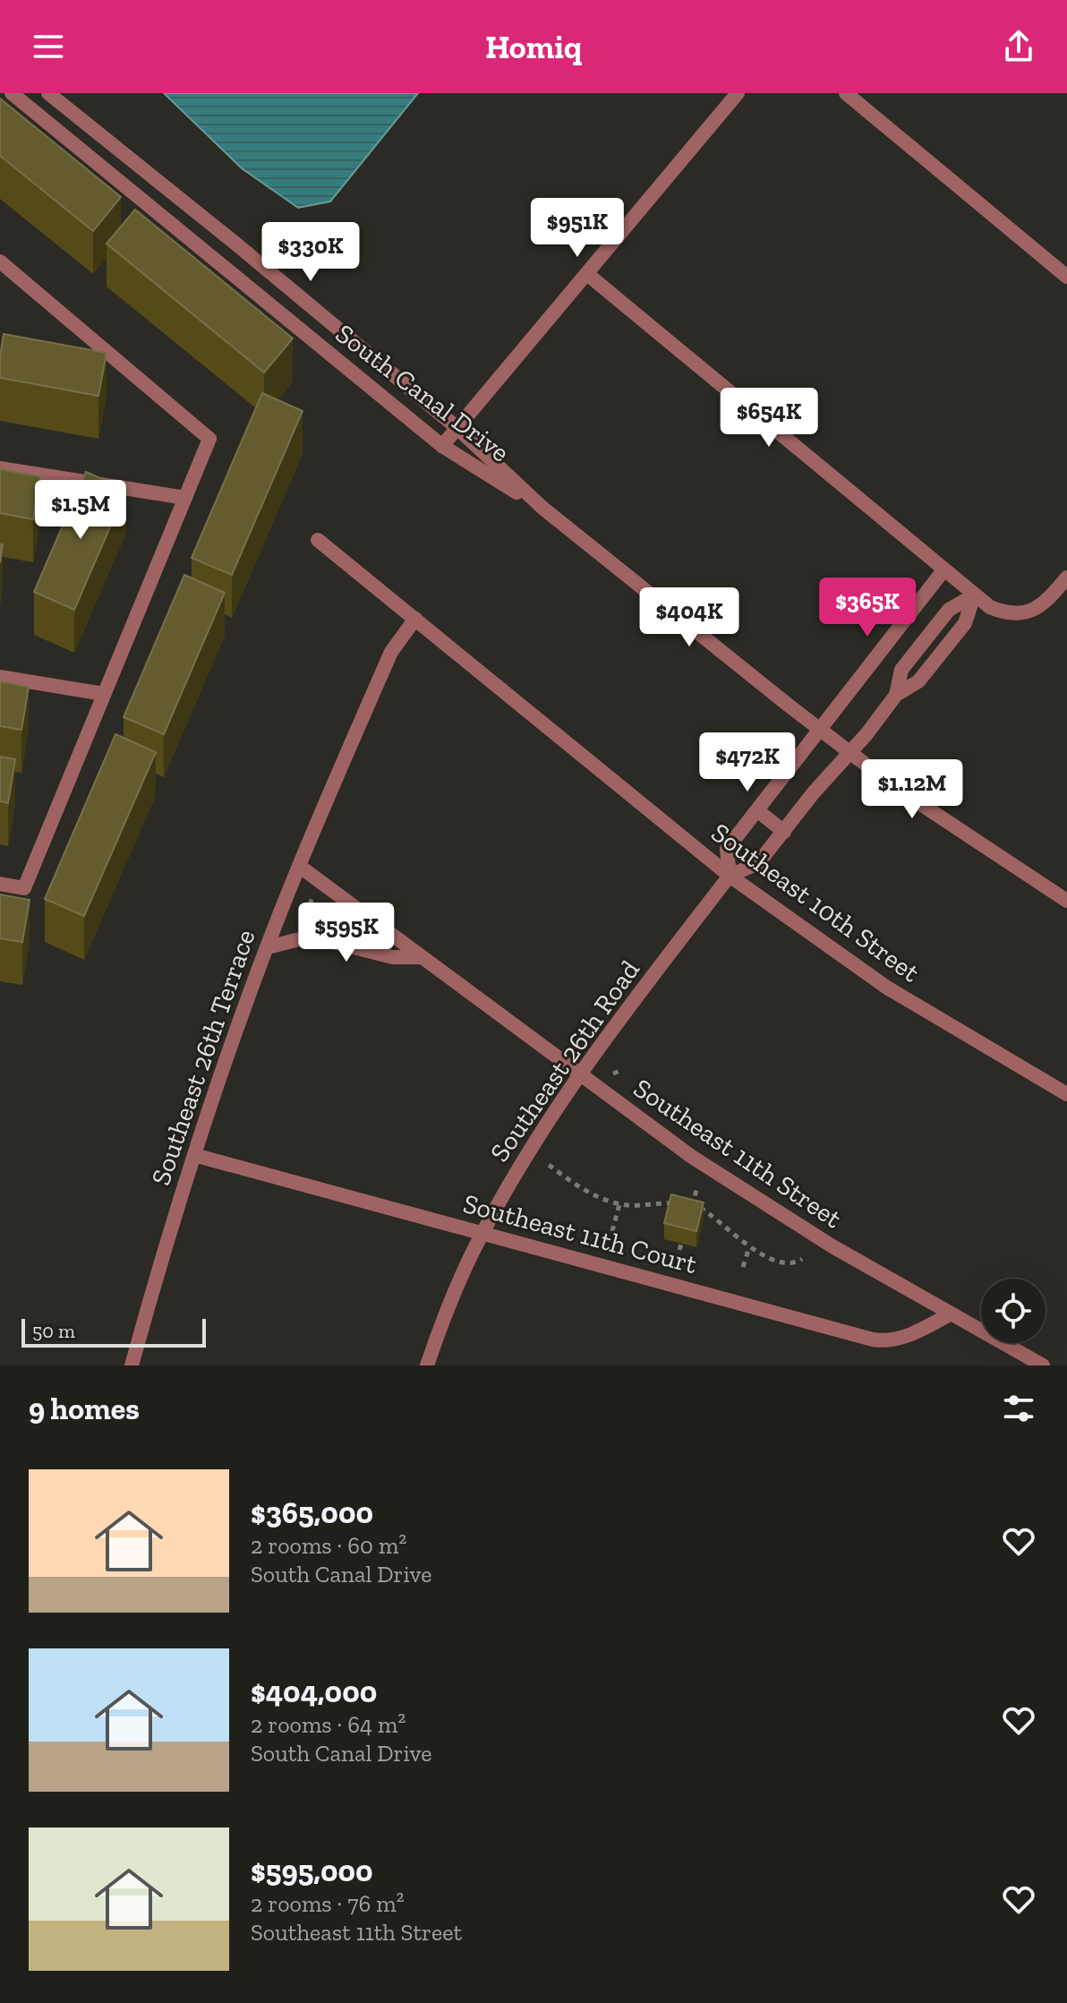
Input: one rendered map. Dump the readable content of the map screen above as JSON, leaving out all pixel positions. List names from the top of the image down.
{
  "streets": {
    "street": [
      "South Canal Drive",
      "Southeast 10th Street",
      "Southeast 26th Terrace",
      "Southeast 26th Road",
      "Southeast 11th Street",
      "Southeast 11th Court"
    ]
  },
  "crossings": [
    ["South Canal Drive", "Southeast 26th Road"],
    ["Southeast 10th Street", "Southeast 26th Terrace"],
    ["Southeast 10th Street", "Southeast 26th Road"],
    ["Southeast 26th Terrace", "Southeast 11th Street"],
    ["Southeast 26th Terrace", "Southeast 11th Court"],
    ["Southeast 26th Road", "Southeast 11th Street"],
    ["Southeast 26th Road", "Southeast 11th Court"],
    ["Southeast 11th Street", "Southeast 11th Court"]
  ],
  "scale_bar": "50 m",
  "page": {
    "header": "Homiq",
    "price": [
      "$951K",
      "$330K",
      "$654K",
      "$1.5M",
      "$365K",
      "$404K",
      "$472K",
      "$1.12M",
      "$595K"
    ],
    "scale": "50 m",
    "heading": "9 homes",
    "list": [
      {
        "name": "$365,000",
        "note": "2 rooms · 60 m² · South Canal Drive"
      },
      {
        "name": "$404,000",
        "note": "2 rooms · 64 m² · South Canal Drive"
      },
      {
        "name": "$595,000",
        "note": "2 rooms · 76 m² · Southeast 11th Street"
      }
    ]
  }
}
